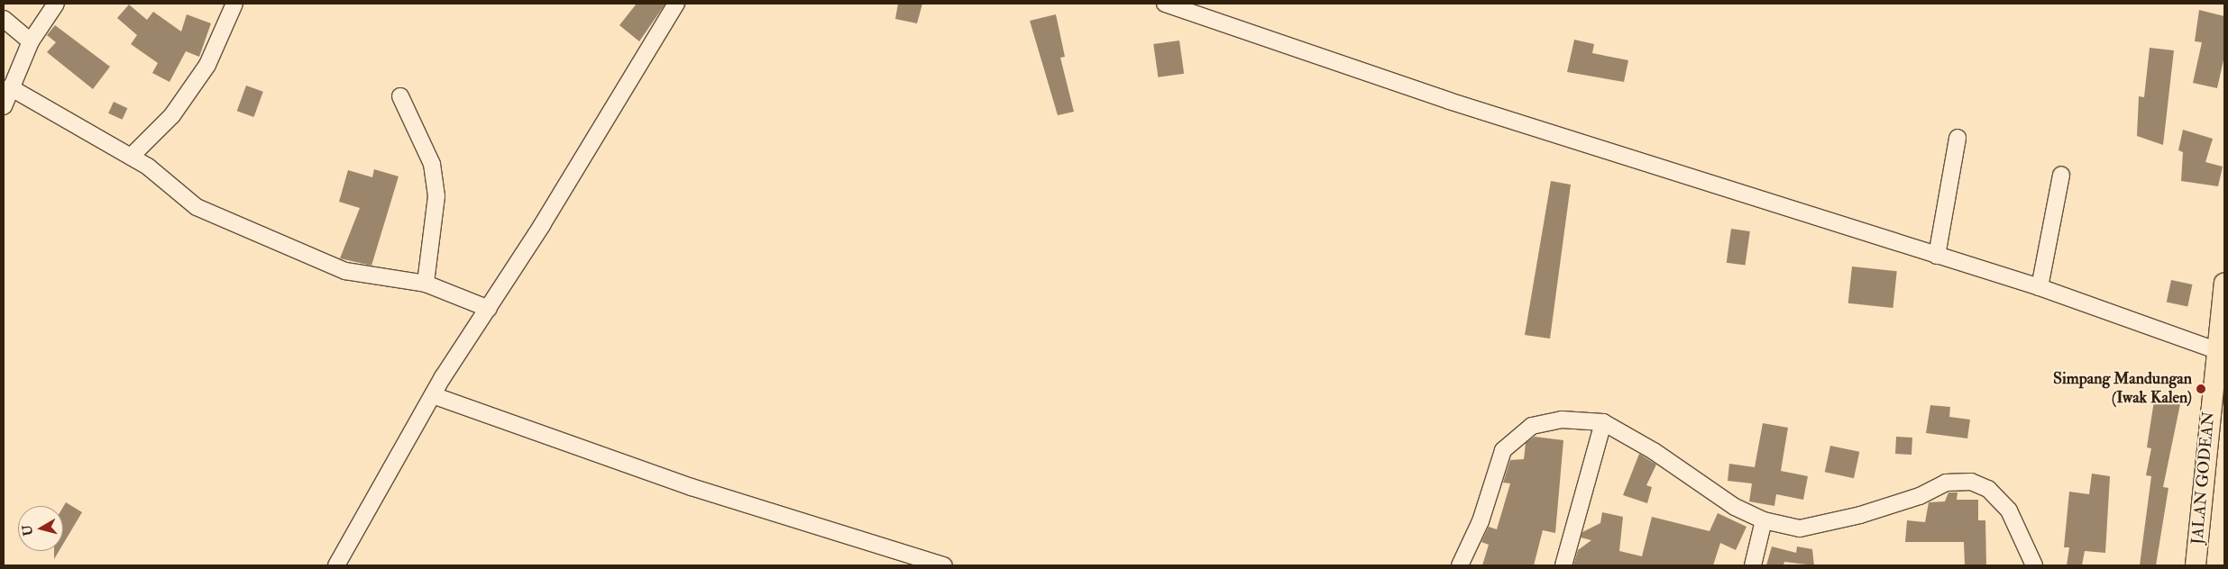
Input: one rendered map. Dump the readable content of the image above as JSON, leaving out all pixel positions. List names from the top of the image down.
{
  "streets": {
    "main road": ["JALAN GODEAN"]
  },
  "places": ["Simpang Mandungan (Iwak Kalen)"],
  "north": "left"
}
